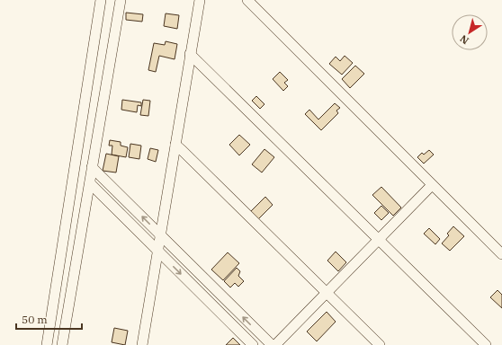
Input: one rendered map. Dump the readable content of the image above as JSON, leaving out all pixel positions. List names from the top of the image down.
{
  "scale_bar": "50 m",
  "north": "bottom left"
}
